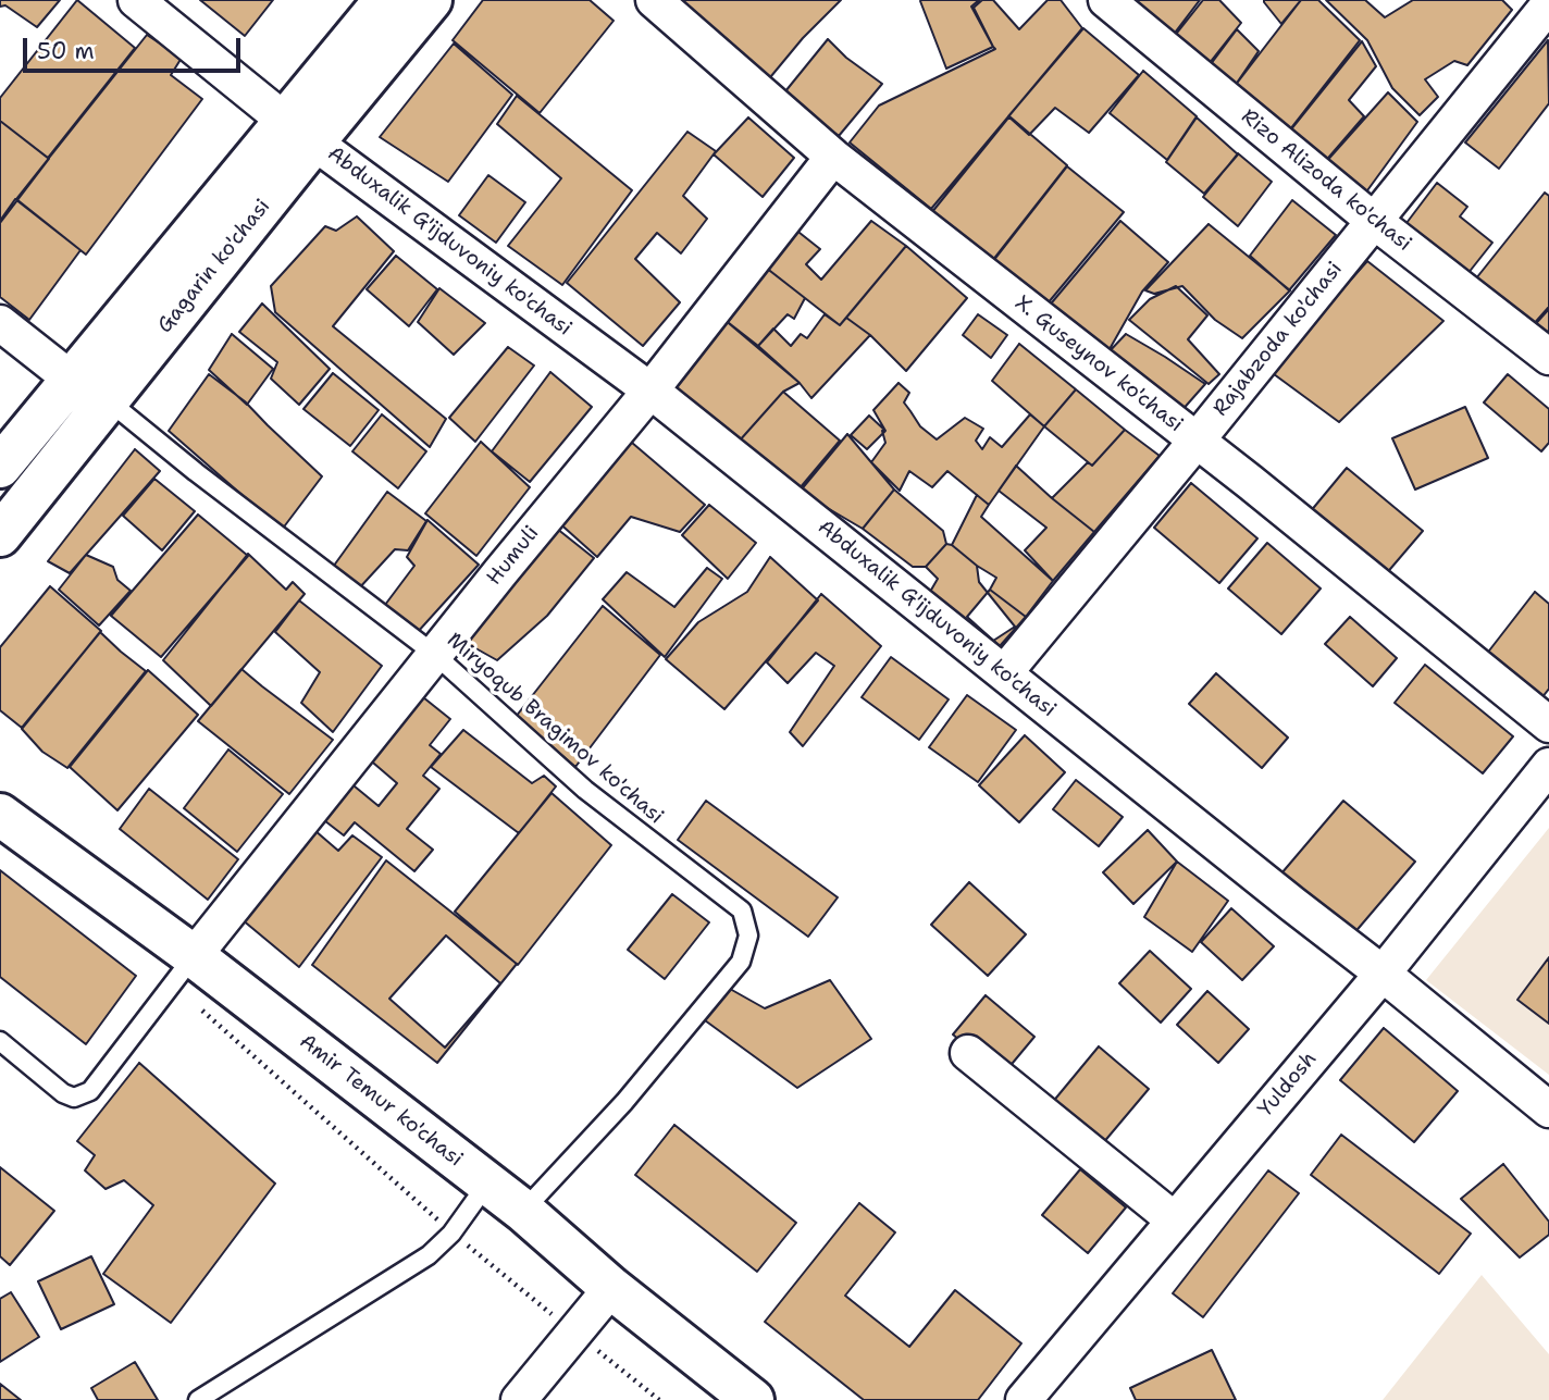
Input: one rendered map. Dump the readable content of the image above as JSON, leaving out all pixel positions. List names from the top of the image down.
{
  "streets": {
    "main road": ["Gagarin ko'chasi", "Amir Temur ko'chasi"],
    "street": [
      "Rizo Alizoda ko'chasi",
      "Abduxalik G'ijduvoniy ko'chasi",
      "Rajabzoda ko'chasi",
      "X. Guseynov ko'chasi",
      "Humuli",
      "Yuldosh"
    ],
    "lane": ["Miryoqub Bragimov ko'chasi"]
  },
  "crossings": [
    ["Rizo Alizoda ko'chasi", "Rajabzoda ko'chasi"],
    ["Abduxalik G'ijduvoniy ko'chasi", "Gagarin ko'chasi"],
    ["Abduxalik G'ijduvoniy ko'chasi", "Rajabzoda ko'chasi"],
    ["Abduxalik G'ijduvoniy ko'chasi", "Humuli"],
    ["Abduxalik G'ijduvoniy ko'chasi", "Yuldosh"],
    ["Gagarin ko'chasi", "Miryoqub Bragimov ko'chasi"],
    ["Rajabzoda ko'chasi", "X. Guseynov ko'chasi"],
    ["X. Guseynov ko'chasi", "Humuli"],
    ["Humuli", "Miryoqub Bragimov ko'chasi"],
    ["Humuli", "Amir Temur ko'chasi"],
    ["Miryoqub Bragimov ko'chasi", "Amir Temur ko'chasi"]
  ],
  "scale_bar": "50 m"
}
